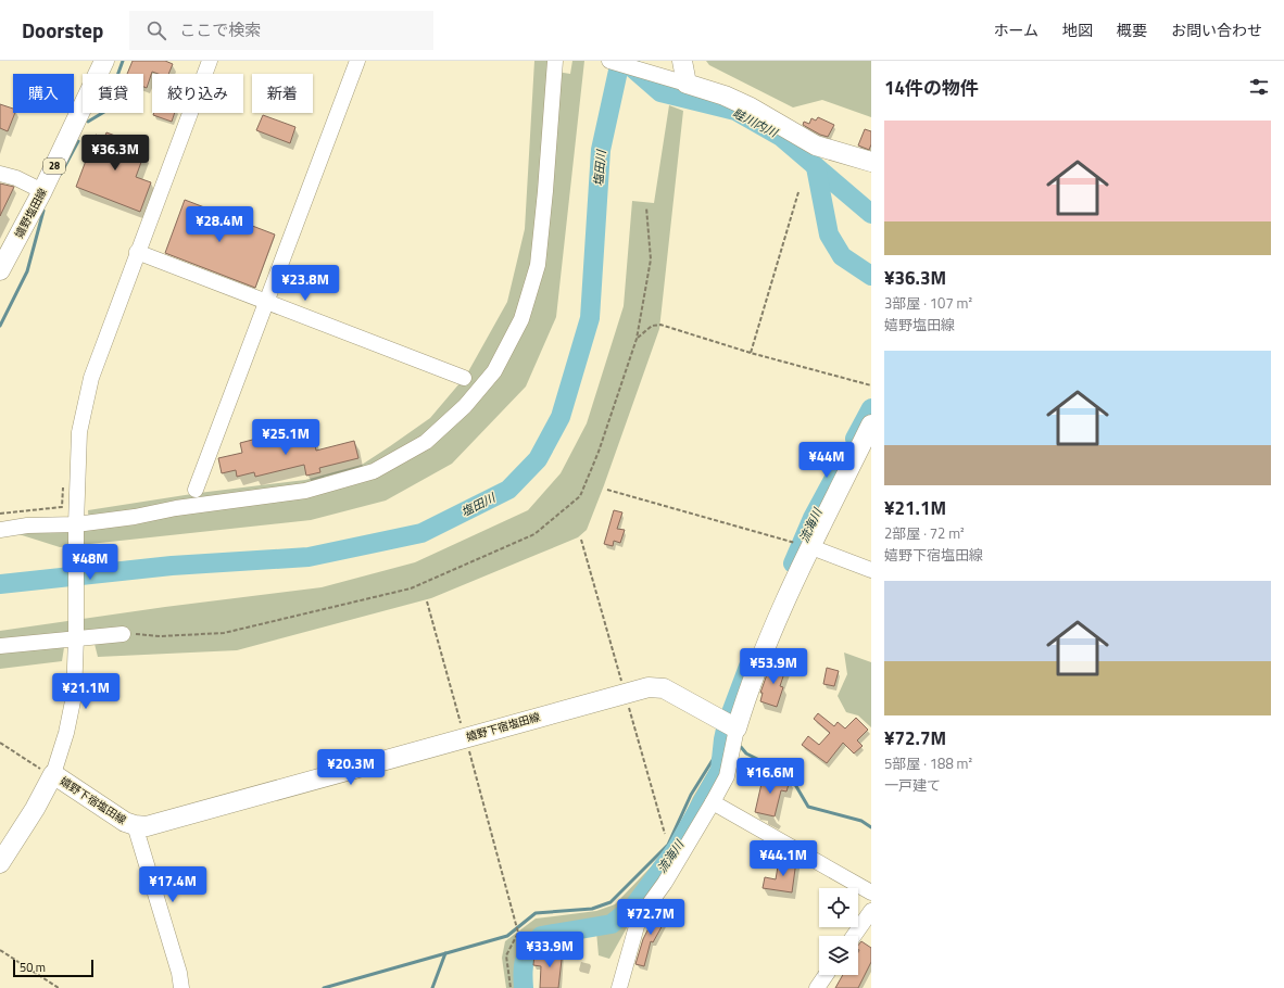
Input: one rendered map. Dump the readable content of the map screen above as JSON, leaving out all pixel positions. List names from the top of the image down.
{
  "streets": {
    "main road": ["28", "嬉野塩田線", "嬉野下宿塩田線"]
  },
  "water": ["畦川内川", "塩田川", "流海川"],
  "scale_bar": "50 m",
  "page": {
    "header": "Doorstep",
    "search": "ここで検索",
    "nav": [
      "ホーム",
      "地図",
      "概要",
      "お問い合わせ"
    ],
    "heading": "14件の物件",
    "chip": [
      "購入",
      "賃貸",
      "絞り込み",
      "新着"
    ],
    "list": [
      {
        "name": "¥36.3M",
        "note": "3部屋 · 107 m² · 嬉野塩田線"
      },
      {
        "name": "¥21.1M",
        "note": "2部屋 · 72 m² · 嬉野下宿塩田線"
      },
      {
        "name": "¥72.7M",
        "note": "5部屋 · 188 m² · 一戸建て"
      }
    ],
    "price": [
      "¥36.3M",
      "¥28.4M",
      "¥23.8M",
      "¥25.1M",
      "¥44M",
      "¥48M",
      "¥53.9M",
      "¥21.1M",
      "¥20.3M",
      "¥16.6M",
      "¥44.1M",
      "¥17.4M",
      "¥72.7M",
      "¥33.9M"
    ],
    "scale": "50 m"
  }
}
